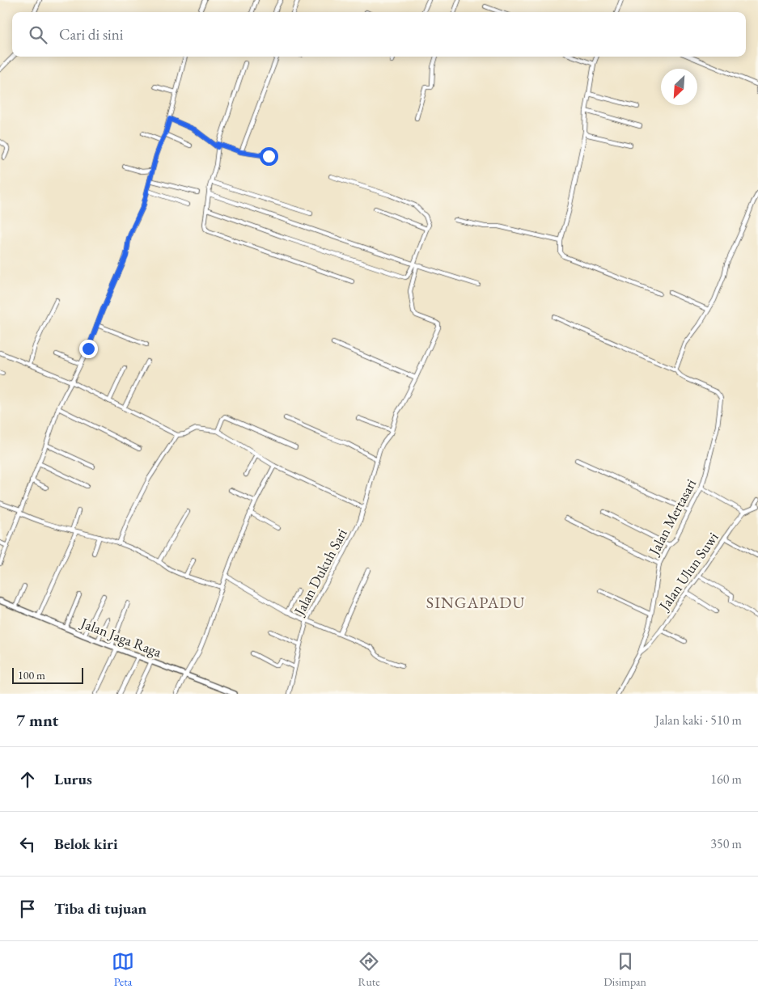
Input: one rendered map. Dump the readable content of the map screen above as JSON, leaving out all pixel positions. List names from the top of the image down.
{
  "streets": {
    "street": [
      "Jalan Mertasari",
      "Jalan Ulun Suwi",
      "Jalan Dukuh Sari",
      "Jalan Jaga Raga"
    ]
  },
  "crossings": [
    ["Jalan Mertasari", "Jalan Ulun Suwi"]
  ],
  "districts": ["SINGAPADU"],
  "scale_bar": "100 m",
  "north": "bottom left",
  "page": {
    "search": "Cari di sini",
    "scale": "100 m",
    "heading": ["7 mnt", "Jalan kaki · 510 m"],
    "list": [
      ["Lurus", "160 m"],
      ["Belok kiri", "350 m"],
      "Tiba di tujuan"
    ],
    "nav": ["Peta", "Rute", "Disimpan"]
  }
}
